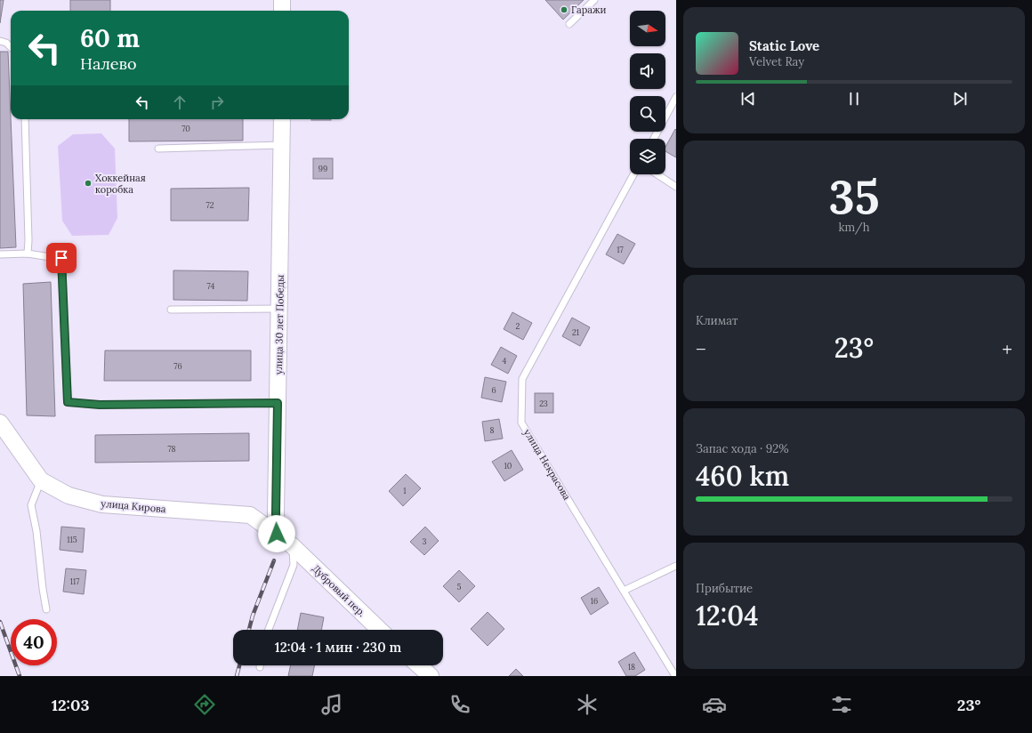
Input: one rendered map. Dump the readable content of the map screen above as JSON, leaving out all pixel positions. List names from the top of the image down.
{
  "streets": {
    "street": ["улица 30 лет Победы", "улица Кирова", "Дубровый пер."],
    "lane": ["улица Некрасова"]
  },
  "crossings": [
    ["улица 30 лет Победы", "улица Кирова"],
    ["улица Кирова", "Дубровый пер."]
  ],
  "places": ["Гаражи", "Хоккейная коробка"],
  "house_numbers": [
    "70",
    "99",
    "72",
    "17",
    "74",
    "2",
    "21",
    "4",
    "76",
    "6",
    "23",
    "8",
    "78",
    "10",
    "1",
    "115",
    "3",
    "117",
    "5",
    "16",
    "18"
  ],
  "north": "right",
  "page": {
    "turn": ["60 m", "Налево"],
    "song": ["Static Love", "Velvet Ray"],
    "tile": [
      ["35", "km/h"],
      "Климат",
      ["Запас хода · 92%", "460 km"],
      ["Прибытие", "12:04"]
    ],
    "heat": ["−", "23°", "+"],
    "limit": "40",
    "trip": "12:04 · 1 мин · 230 m",
    "tabs": ["12:03", "23°"]
  }
}
